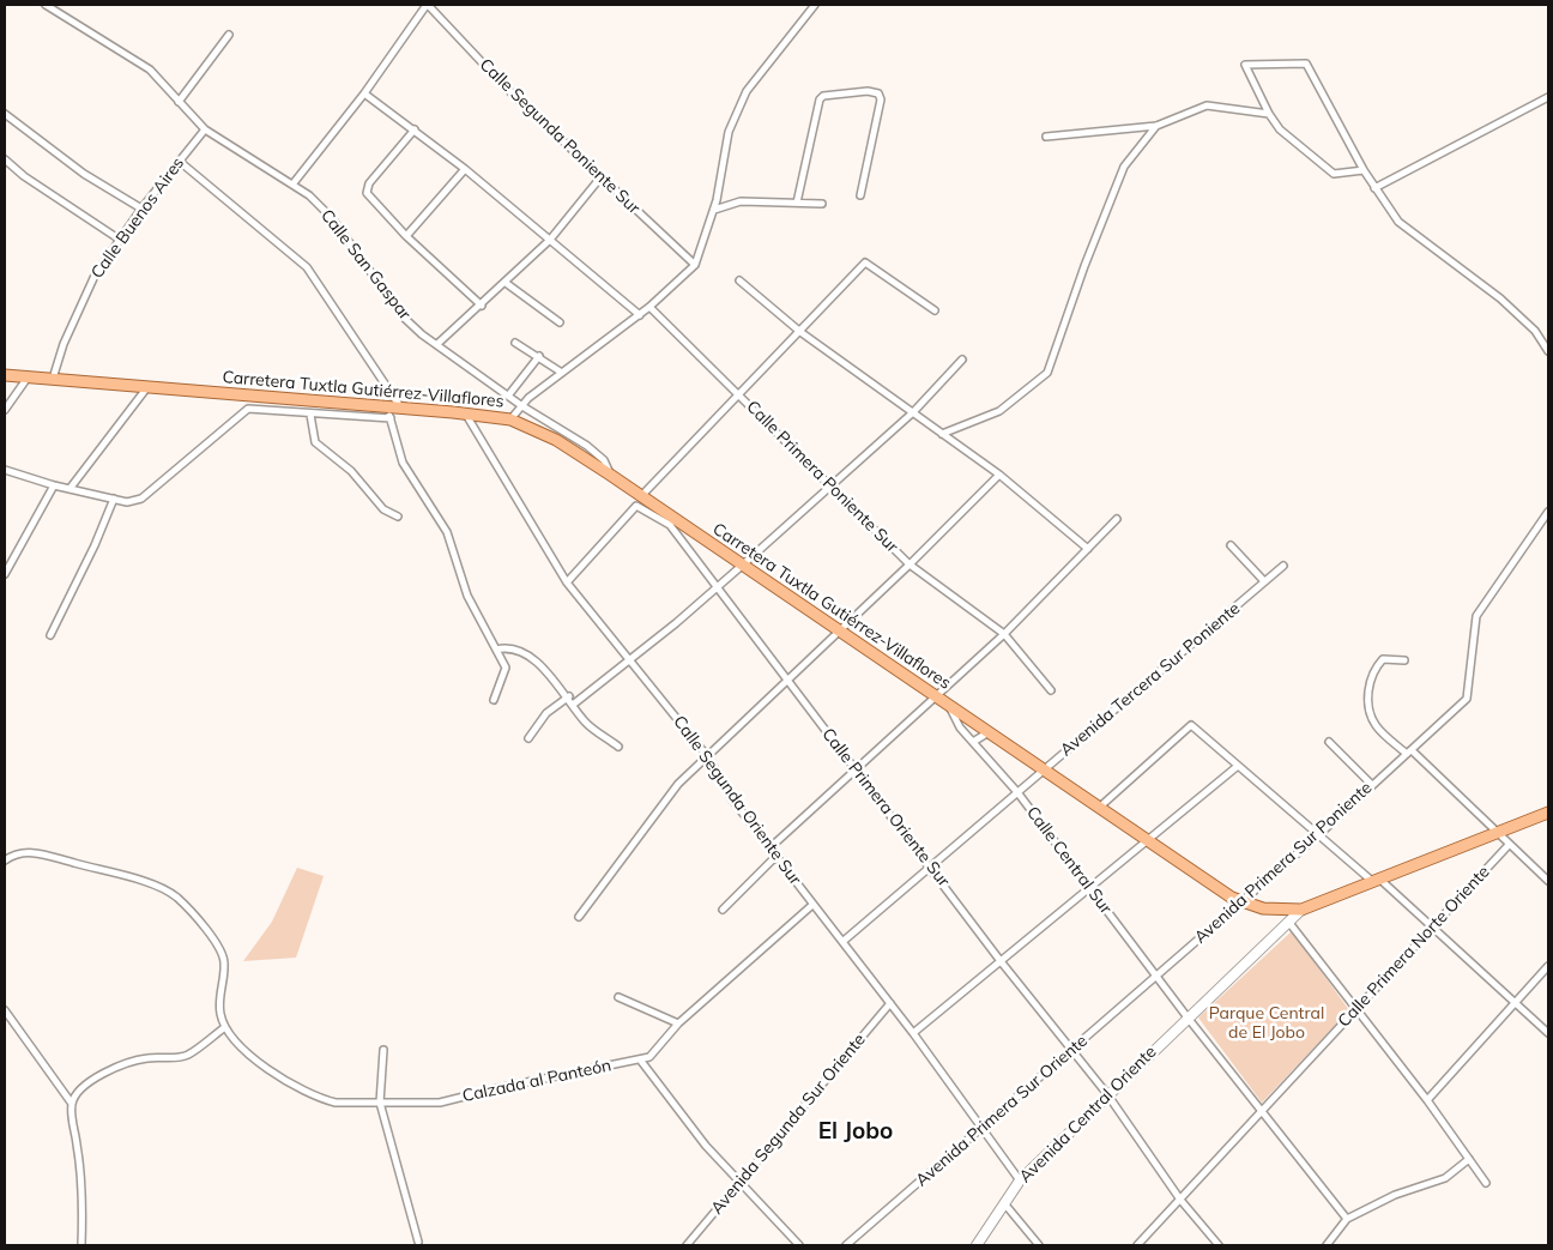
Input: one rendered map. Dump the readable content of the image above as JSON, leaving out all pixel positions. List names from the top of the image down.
{
  "streets": {
    "main road": ["Carretera Tuxtla Gutiérrez-Villaflores"],
    "street": [
      "Calle Segunda Poniente Sur",
      "Calle Buenos Aires",
      "Calle San Gaspar",
      "Calle Primera Poniente Sur",
      "Avenida Tercera Sur Poniente",
      "Calle Segunda Oriente Sur",
      "Calle Primera Oriente Sur",
      "Calle Central Sur",
      "Avenida Primera Sur Poniente",
      "Calle Primera Norte Oriente",
      "Calzada al Panteón",
      "Avenida Primera Sur Oriente",
      "Avenida Central Oriente",
      "Avenida Segunda Sur Oriente"
    ]
  },
  "crossings": [
    ["Calle Buenos Aires", "Calle San Gaspar"],
    ["Calle Buenos Aires", "Carretera Tuxtla Gutiérrez-Villaflores"],
    ["Calle San Gaspar", "Carretera Tuxtla Gutiérrez-Villaflores"],
    ["Carretera Tuxtla Gutiérrez-Villaflores", "Avenida Tercera Sur Poniente"],
    ["Carretera Tuxtla Gutiérrez-Villaflores", "Calle Segunda Oriente Sur"],
    ["Carretera Tuxtla Gutiérrez-Villaflores", "Calle Primera Oriente Sur"],
    ["Carretera Tuxtla Gutiérrez-Villaflores", "Calle Central Sur"],
    ["Carretera Tuxtla Gutiérrez-Villaflores", "Avenida Primera Sur Poniente"],
    ["Carretera Tuxtla Gutiérrez-Villaflores", "Avenida Central Oriente"],
    ["Avenida Tercera Sur Poniente", "Calle Segunda Oriente Sur"],
    ["Avenida Tercera Sur Poniente", "Calle Primera Oriente Sur"],
    ["Avenida Tercera Sur Poniente", "Calle Central Sur"],
    ["Calle Segunda Oriente Sur", "Calzada al Panteón"],
    ["Calle Segunda Oriente Sur", "Avenida Primera Sur Oriente"],
    ["Calle Segunda Oriente Sur", "Avenida Central Oriente"],
    ["Calle Segunda Oriente Sur", "Avenida Segunda Sur Oriente"],
    ["Calle Primera Oriente Sur", "Calle Primera Norte Oriente"],
    ["Calle Primera Oriente Sur", "Avenida Primera Sur Oriente"],
    ["Calle Primera Oriente Sur", "Avenida Central Oriente"],
    ["Calle Central Sur", "Avenida Primera Sur Poniente"],
    ["Calle Central Sur", "Calle Primera Norte Oriente"],
    ["Calle Central Sur", "Avenida Primera Sur Oriente"],
    ["Calle Central Sur", "Avenida Central Oriente"],
    ["Avenida Primera Sur Poniente", "Avenida Primera Sur Oriente"]
  ],
  "districts": ["El Jobo"],
  "parks": ["Parque Central de El Jobo"]
}
